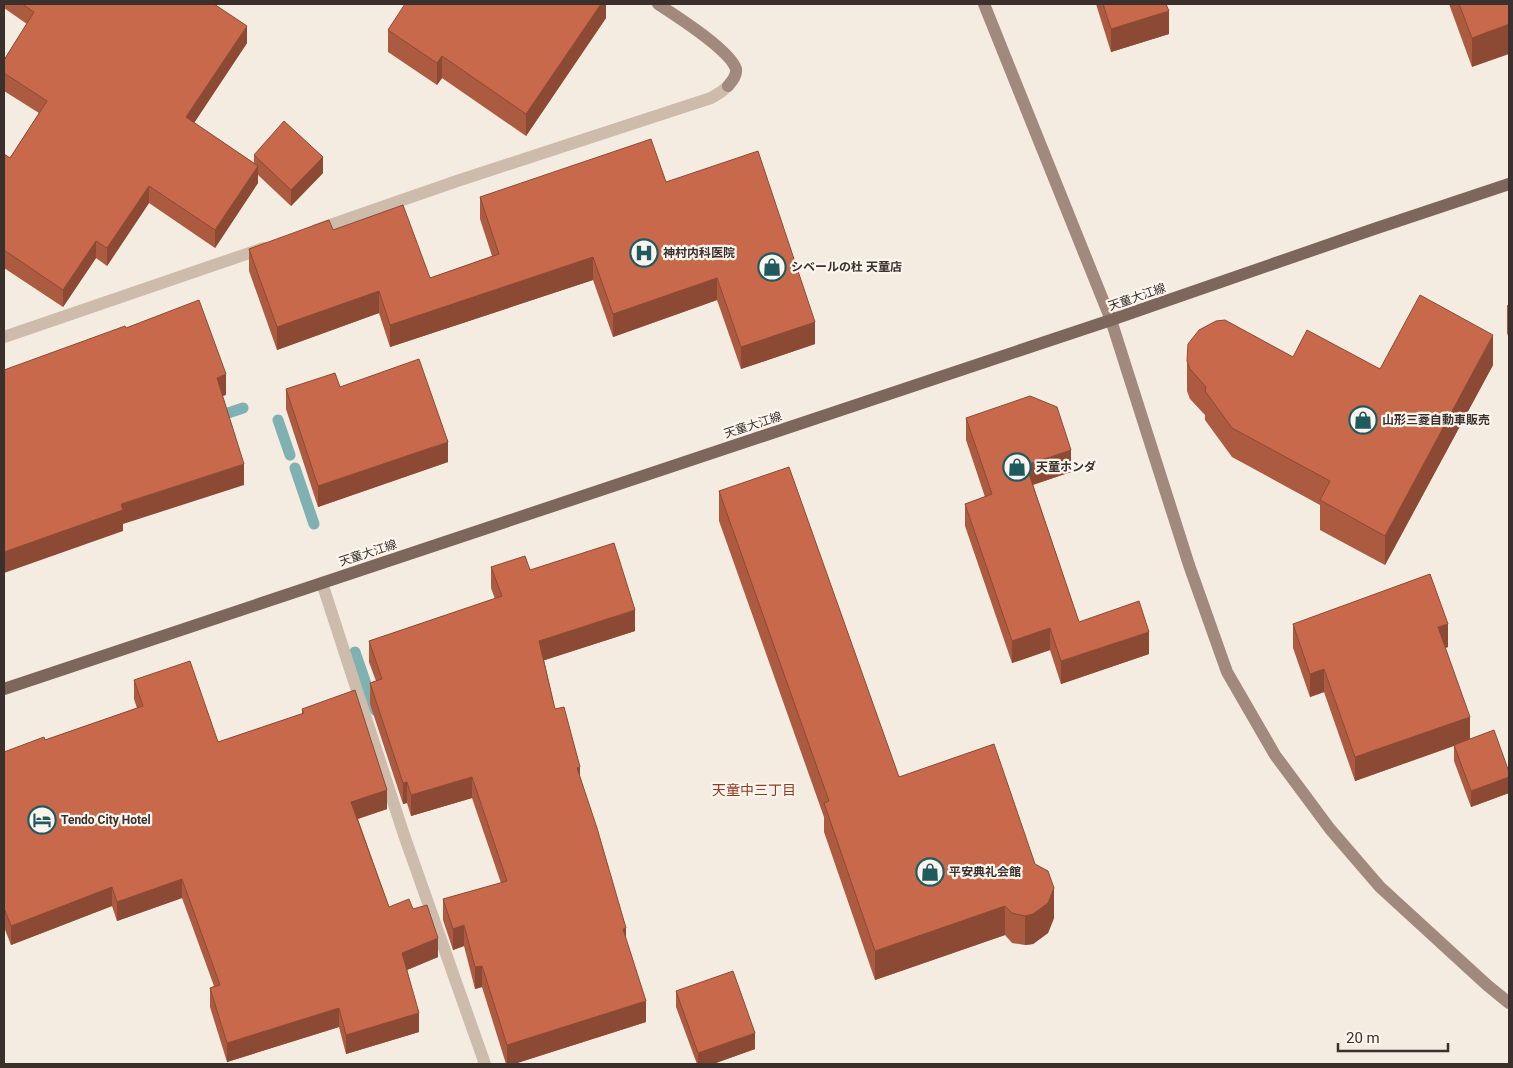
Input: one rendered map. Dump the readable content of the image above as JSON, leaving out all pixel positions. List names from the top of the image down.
{
  "streets": {
    "main road": ["天童大江線"]
  },
  "districts": ["天童中三丁目"],
  "places": {
    "hospital": ["神村内科医院"],
    "shop": [
      "シベールの杜 天童店",
      "山形三菱自動車販売",
      "天童ホンダ",
      "平安典礼会館"
    ],
    "hotel": ["Tendo City Hotel"]
  },
  "scale_bar": "20 m"
}
